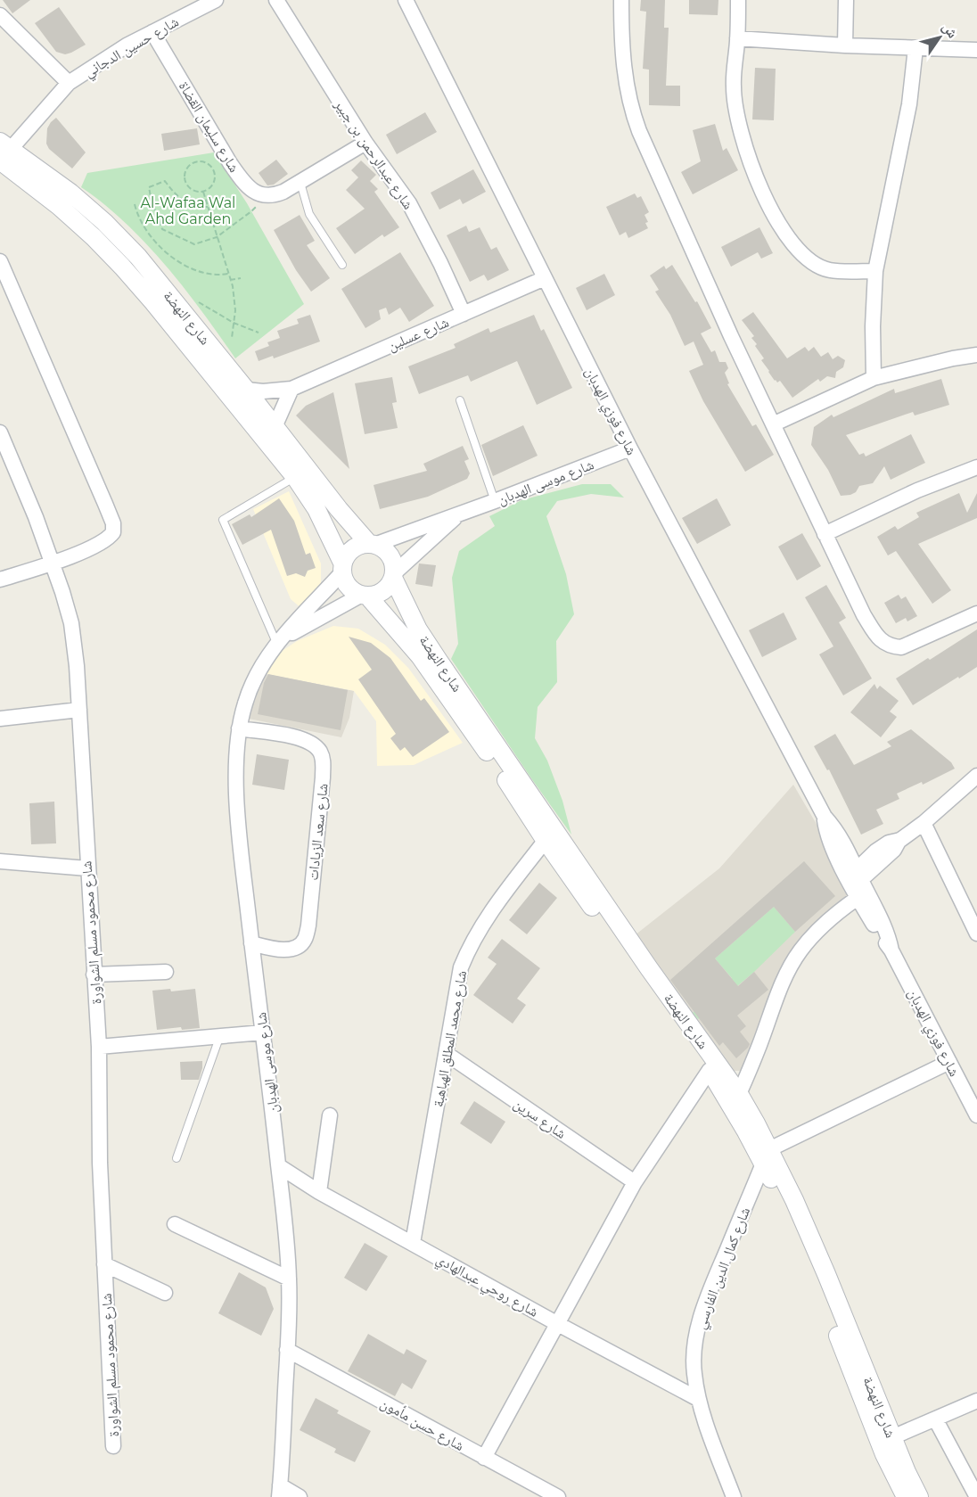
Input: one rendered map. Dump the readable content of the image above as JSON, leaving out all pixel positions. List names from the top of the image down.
{
  "streets": {
    "street": [
      "شارع حسين الدجاني",
      "شارع سليمان القضاة",
      "شارع عبدالرحمن بن جبير",
      "شارع النهضة",
      "شارع عسلين",
      "شارع فوزي الهدبان",
      "شارع موسى الهدبان",
      "شارع سعد الزيادات",
      "شارع محمود مسلم الشواورة",
      "شارع محمد المطلق الهباهبة",
      "شارع سرين",
      "شارع كمال الدين الفارسي",
      "شارع روحي عبدالهادي",
      "شارع حسن مأمون"
    ]
  },
  "crossings": [
    ["شارع حسين الدجاني", "شارع سليمان القضاة"],
    ["شارع حسين الدجاني", "شارع النهضة"],
    ["شارع عبدالرحمن بن جبير", "شارع عسلين"],
    ["شارع النهضة", "شارع عسلين"],
    ["شارع النهضة", "شارع موسى الهدبان"],
    ["شارع النهضة", "شارع محمد المطلق الهباهبة"],
    ["شارع النهضة", "شارع كمال الدين الفارسي"],
    ["شارع عسلين", "شارع فوزي الهدبان"],
    ["شارع فوزي الهدبان", "شارع موسى الهدبان"],
    ["شارع موسى الهدبان", "شارع سعد الزيادات"],
    ["شارع موسى الهدبان", "شارع روحي عبدالهادي"],
    ["شارع موسى الهدبان", "شارع حسن مأمون"],
    ["شارع محمد المطلق الهباهبة", "شارع سرين"],
    ["شارع محمد المطلق الهباهبة", "شارع روحي عبدالهادي"],
    ["شارع كمال الدين الفارسي", "شارع روحي عبدالهادي"]
  ],
  "parks": ["Al-Wafaa Wal Ahd Garden"],
  "north": "top right"
}
